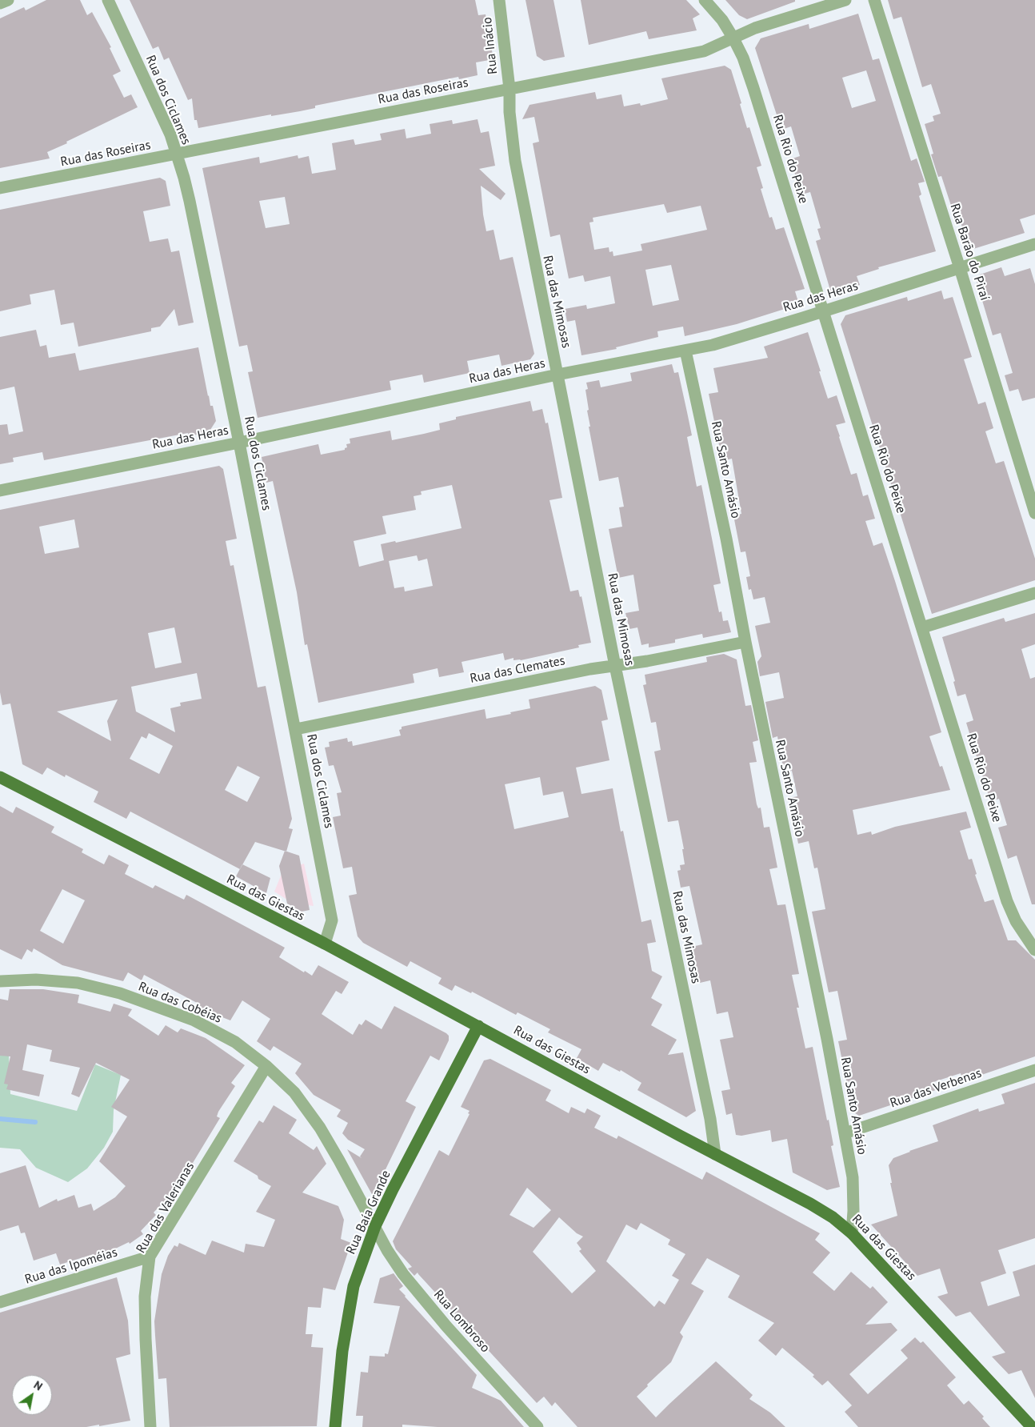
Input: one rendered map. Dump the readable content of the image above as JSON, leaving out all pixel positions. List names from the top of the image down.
{
  "streets": {
    "main road": ["Rua das Giestas", "Rua Baía Grande"],
    "street": [
      "Rua Inácio",
      "Rua das Roseiras",
      "Rua dos Ciclames",
      "Rua Rio do Peixe",
      "Rua Barão do Piraí",
      "Rua das Heras",
      "Rua das Mimosas",
      "Rua Santo Amásio",
      "Rua das Clemates",
      "Rua das Cobéias",
      "Rua das Verbenas",
      "Rua das Valerianas",
      "Rua das Ipoméias",
      "Rua Lombroso"
    ]
  },
  "crossings": [
    ["Rua Inácio", "Rua das Roseiras"],
    ["Rua Inácio", "Rua das Mimosas"],
    ["Rua das Roseiras", "Rua dos Ciclames"],
    ["Rua das Roseiras", "Rua Rio do Peixe"],
    ["Rua das Roseiras", "Rua das Mimosas"],
    ["Rua dos Ciclames", "Rua das Heras"],
    ["Rua dos Ciclames", "Rua das Clemates"],
    ["Rua dos Ciclames", "Rua das Giestas"],
    ["Rua Rio do Peixe", "Rua das Heras"],
    ["Rua Barão do Piraí", "Rua das Heras"],
    ["Rua das Heras", "Rua das Mimosas"],
    ["Rua das Heras", "Rua Santo Amásio"],
    ["Rua das Mimosas", "Rua das Clemates"],
    ["Rua das Mimosas", "Rua das Giestas"],
    ["Rua Santo Amásio", "Rua das Clemates"],
    ["Rua Santo Amásio", "Rua das Giestas"],
    ["Rua Santo Amásio", "Rua das Verbenas"],
    ["Rua das Giestas", "Rua Baía Grande"],
    ["Rua das Cobéias", "Rua das Valerianas"],
    ["Rua das Cobéias", "Rua Baía Grande"],
    ["Rua das Cobéias", "Rua Lombroso"],
    ["Rua das Valerianas", "Rua das Ipoméias"],
    ["Rua Baía Grande", "Rua Lombroso"]
  ],
  "north": "top right"
}
